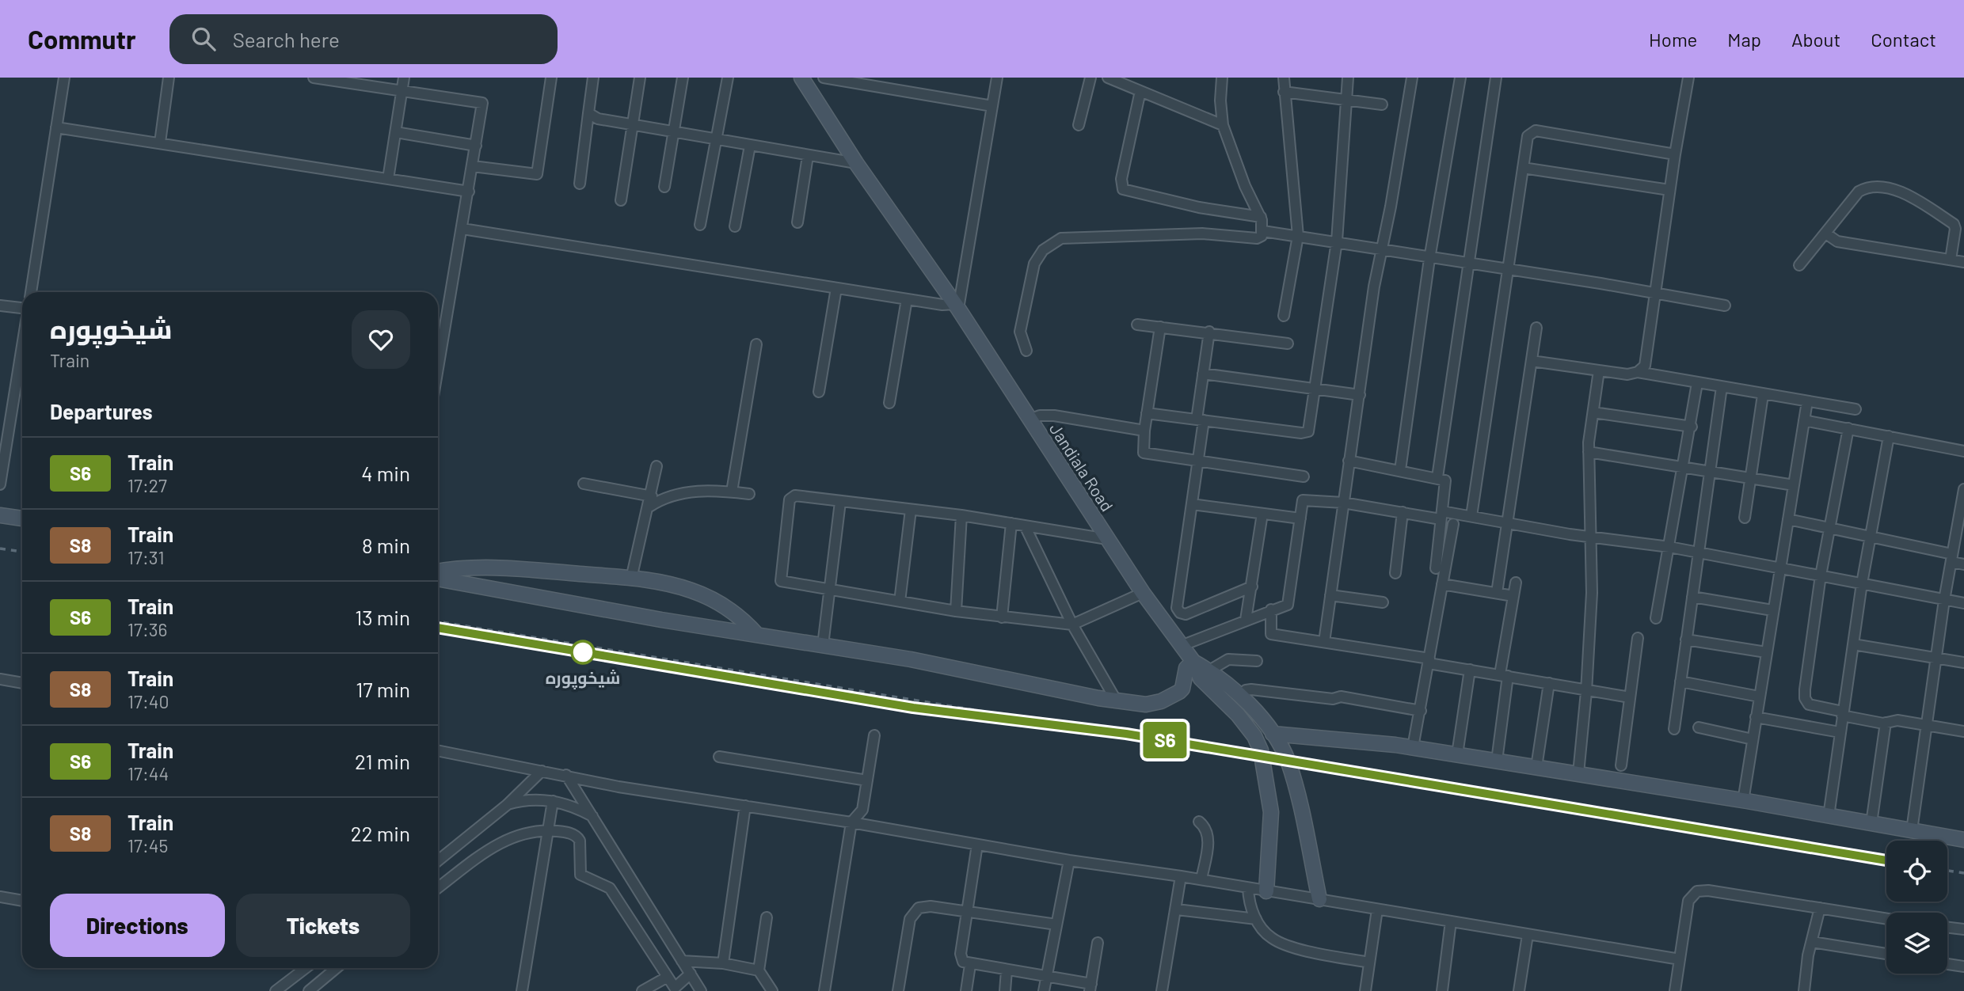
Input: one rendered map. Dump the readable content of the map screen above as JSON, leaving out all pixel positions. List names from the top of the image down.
{
  "streets": {
    "street": ["Jandiala Road"]
  },
  "places": ["شیخوپورہ"],
  "page": {
    "header": "Commutr",
    "search": "Search here",
    "nav": [
      "Home",
      "Map",
      "About",
      "Contact"
    ],
    "on_map": "S6",
    "heading": [
      ["شیخوپورہ", "Train"],
      "Departures"
    ],
    "list": [
      {
        "mark": "S6",
        "name": "Train",
        "note": "17:27",
        "value": "4 min"
      },
      {
        "mark": "S8",
        "name": "Train",
        "note": "17:31",
        "value": "8 min"
      },
      {
        "mark": "S6",
        "name": "Train",
        "note": "17:36",
        "value": "13 min"
      },
      {
        "mark": "S8",
        "name": "Train",
        "note": "17:40",
        "value": "17 min"
      },
      {
        "mark": "S6",
        "name": "Train",
        "note": "17:44",
        "value": "21 min"
      },
      {
        "mark": "S8",
        "name": "Train",
        "note": "17:45",
        "value": "22 min"
      }
    ],
    "buttons": ["Directions", "Tickets"]
  }
}
